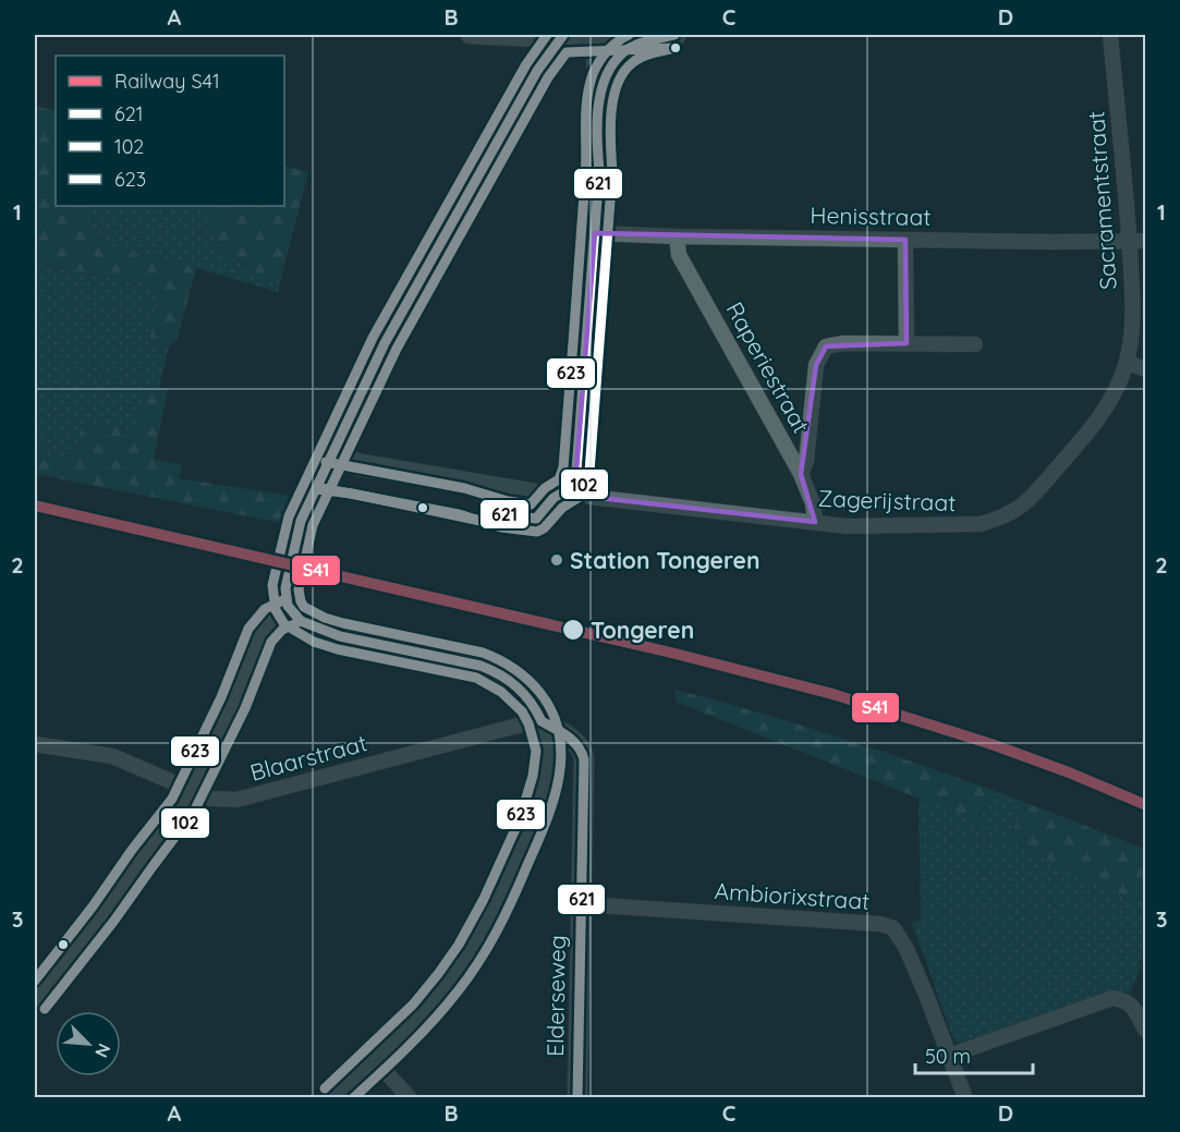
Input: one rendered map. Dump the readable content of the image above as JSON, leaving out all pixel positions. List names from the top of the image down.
{
  "streets": {
    "main road": ["Elderseweg"],
    "street": [
      "Sacramentstraat",
      "Henisstraat",
      "Raperiestraat",
      "Zagerijstraat",
      "Blaarstraat",
      "Ambiorixstraat"
    ]
  },
  "crossings": [
    ["Sacramentstraat", "Henisstraat"],
    ["Sacramentstraat", "Zagerijstraat"],
    ["Henisstraat", "Raperiestraat"],
    ["Raperiestraat", "Zagerijstraat"],
    ["Blaarstraat", "Elderseweg"],
    ["Ambiorixstraat", "Elderseweg"]
  ],
  "places": ["Station Tongeren", "Tongeren"],
  "lines": [
    "transit line 621",
    "transit line 623",
    "transit line 102",
    "rail line S41"
  ],
  "legend": [
    "Railway S41",
    "621",
    "102",
    "623"
  ],
  "scale_bar": "50 m",
  "north": "bottom right",
  "grid": {
    "columns": [
      "A",
      "B",
      "C",
      "D"
    ],
    "rows": ["1", "2", "3"]
  }
}
